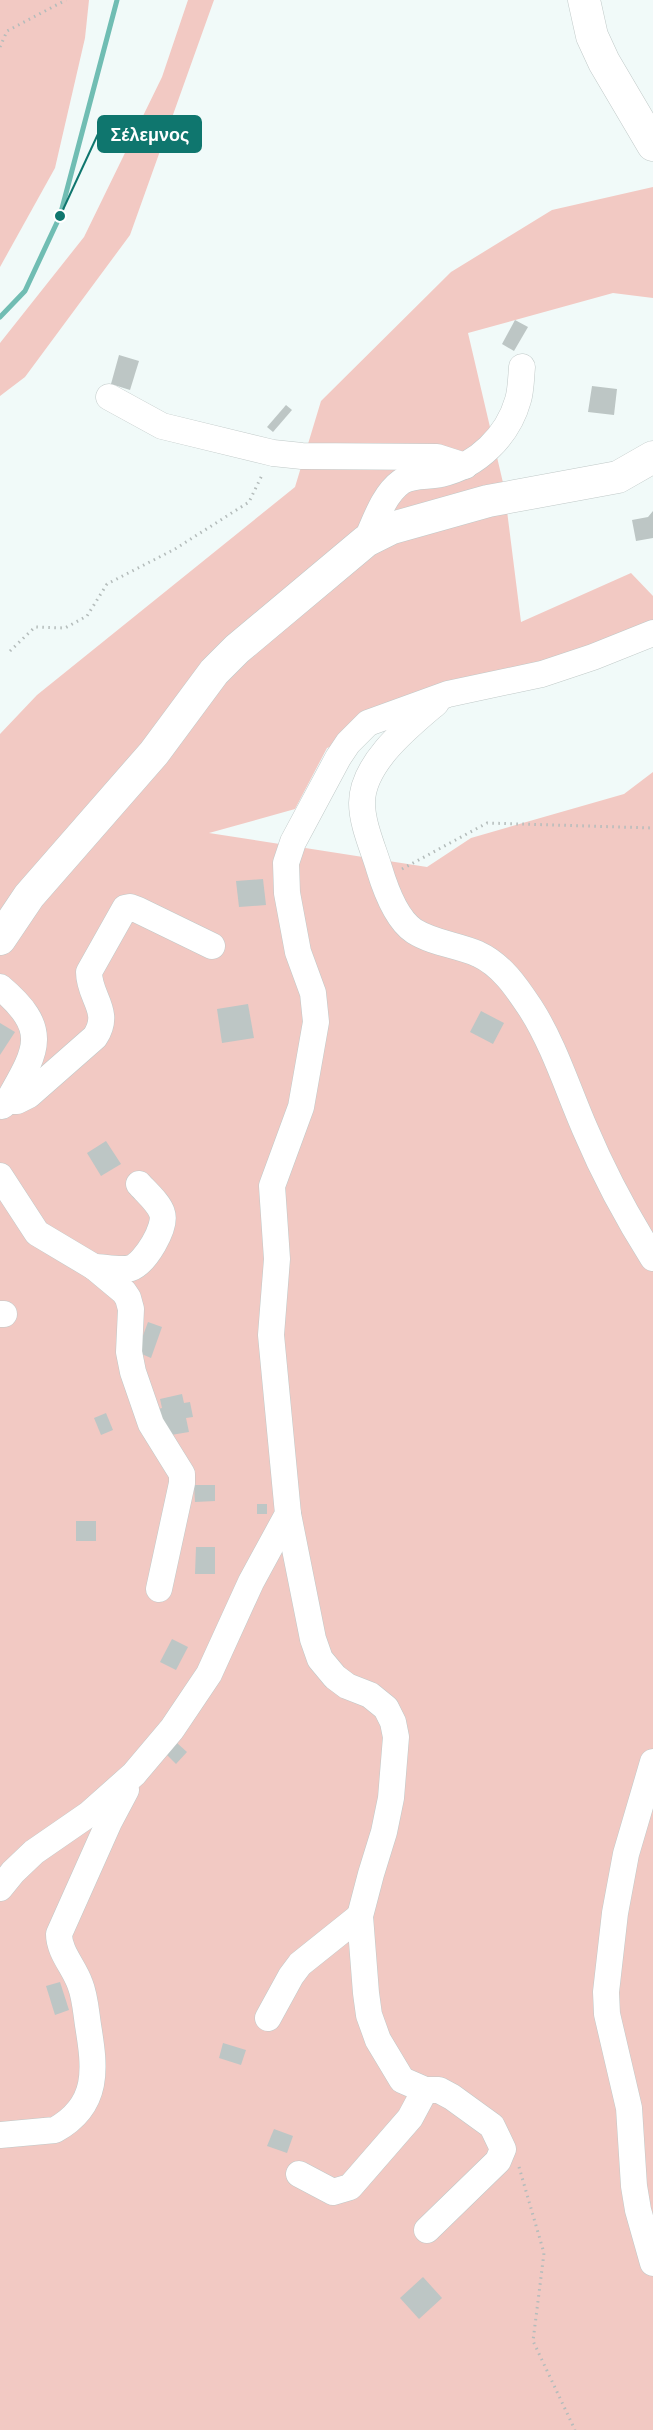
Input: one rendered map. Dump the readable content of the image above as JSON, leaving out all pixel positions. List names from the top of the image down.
{
  "places": ["Σέλεμνος"]
}
